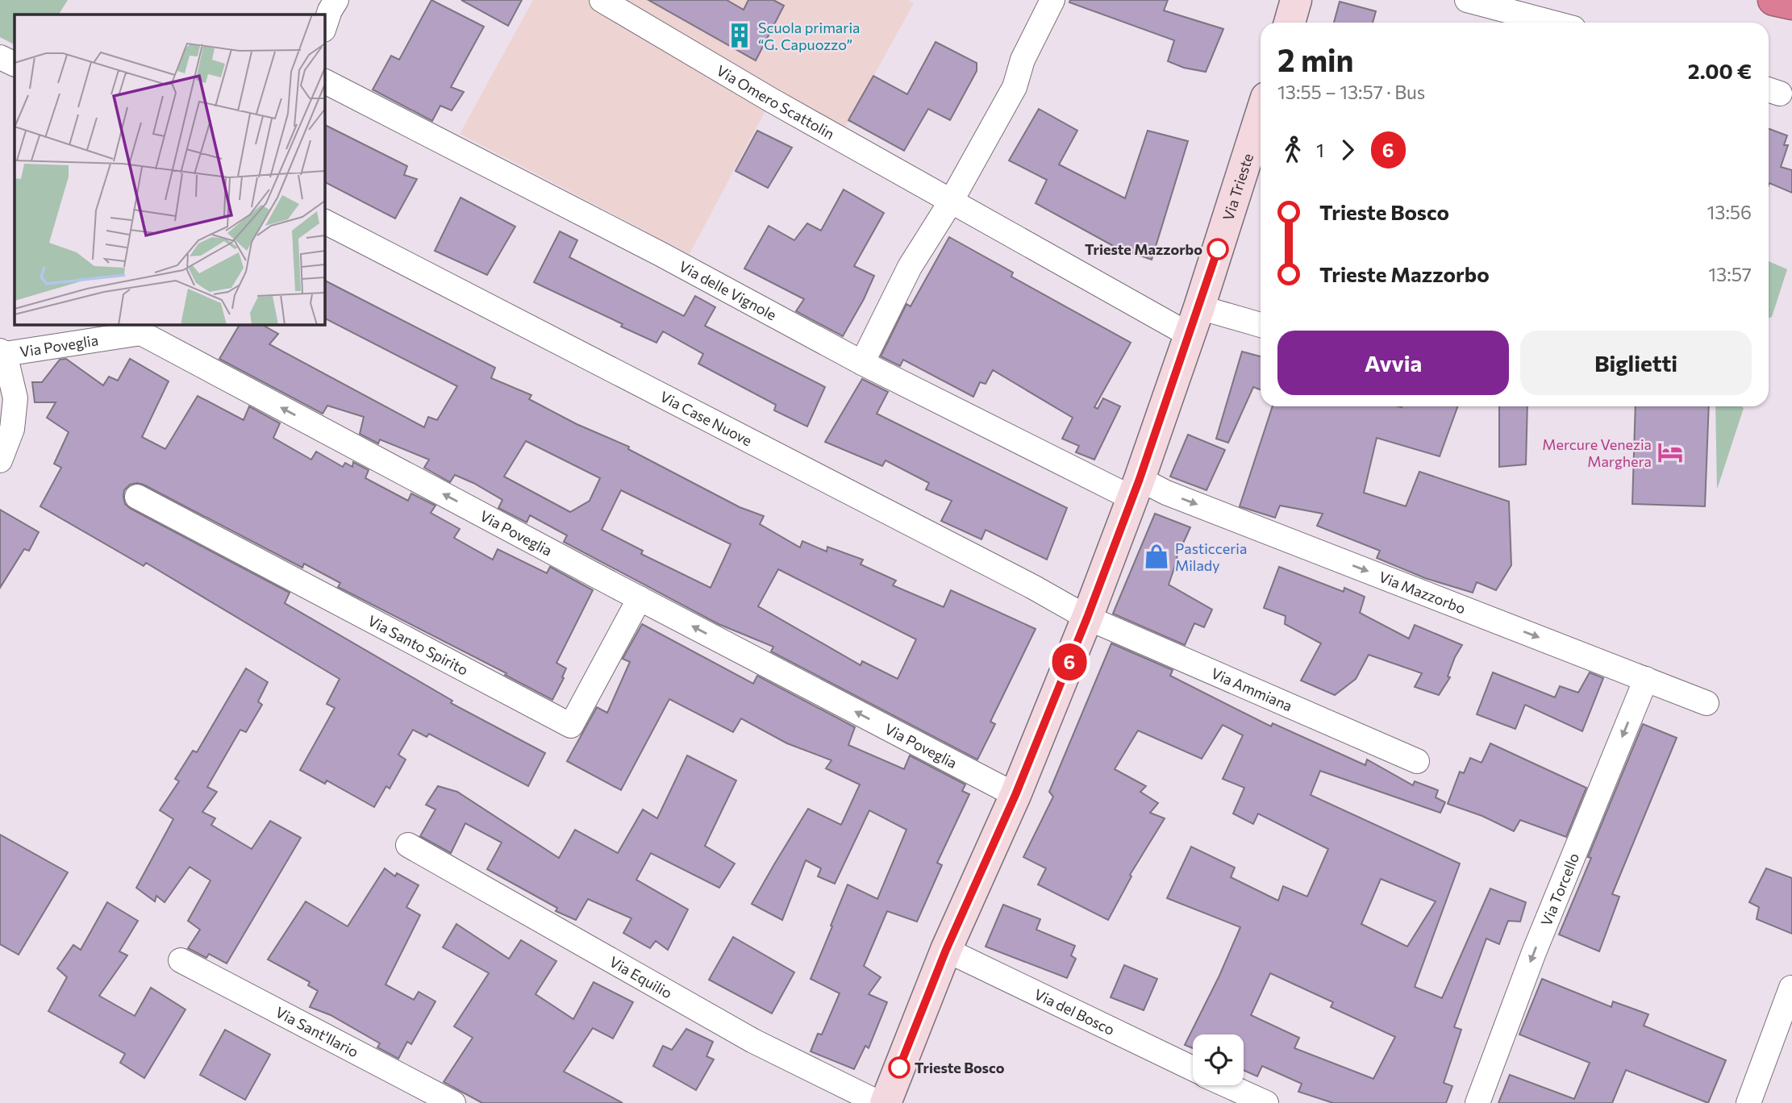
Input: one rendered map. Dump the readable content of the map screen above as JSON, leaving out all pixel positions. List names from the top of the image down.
{
  "streets": {
    "street": [
      "Via Omero Scattolin",
      "Via Trieste",
      "Via delle Vignole",
      "Via Poveglia",
      "Via Case Nuove",
      "Via Mazzorbo",
      "Via Santo Spirito",
      "Via Ammiana",
      "Via Torcello",
      "Via Equilio",
      "Via del Bosco",
      "Via Sant'Ilario"
    ]
  },
  "crossings": [
    ["Via Omero Scattolin", "Via Trieste"],
    ["Via Trieste", "Via delle Vignole"],
    ["Via Trieste", "Via Poveglia"],
    ["Via Trieste", "Via Case Nuove"],
    ["Via Trieste", "Via Mazzorbo"],
    ["Via Trieste", "Via Ammiana"],
    ["Via Trieste", "Via del Bosco"],
    ["Via delle Vignole", "Via Mazzorbo"],
    ["Via Poveglia", "Via Santo Spirito"],
    ["Via Case Nuove", "Via Ammiana"],
    ["Via Mazzorbo", "Via Torcello"]
  ],
  "one_way": ["Via Poveglia", "Via Mazzorbo", "Via Torcello"],
  "places": {
    "building": ["Scuola primaria “G. Capuozzo”"],
    "other": ["Trieste Mazzorbo", "Trieste Bosco"],
    "hotel": ["Mercure Venezia Marghera"],
    "shop": ["Pasticceria Milady"]
  },
  "lines": ["bus line 6"],
  "page": {
    "on_map": "6",
    "heading": ["2 min", "13:55 – 13:57 · Bus", "2.00 €"],
    "legs": ["1", "6"],
    "list": [
      {
        "name": "Trieste Bosco",
        "value": "13:56"
      },
      {
        "name": "Trieste Mazzorbo",
        "value": "13:57"
      }
    ],
    "buttons": ["Avvia", "Biglietti"]
  }
}
